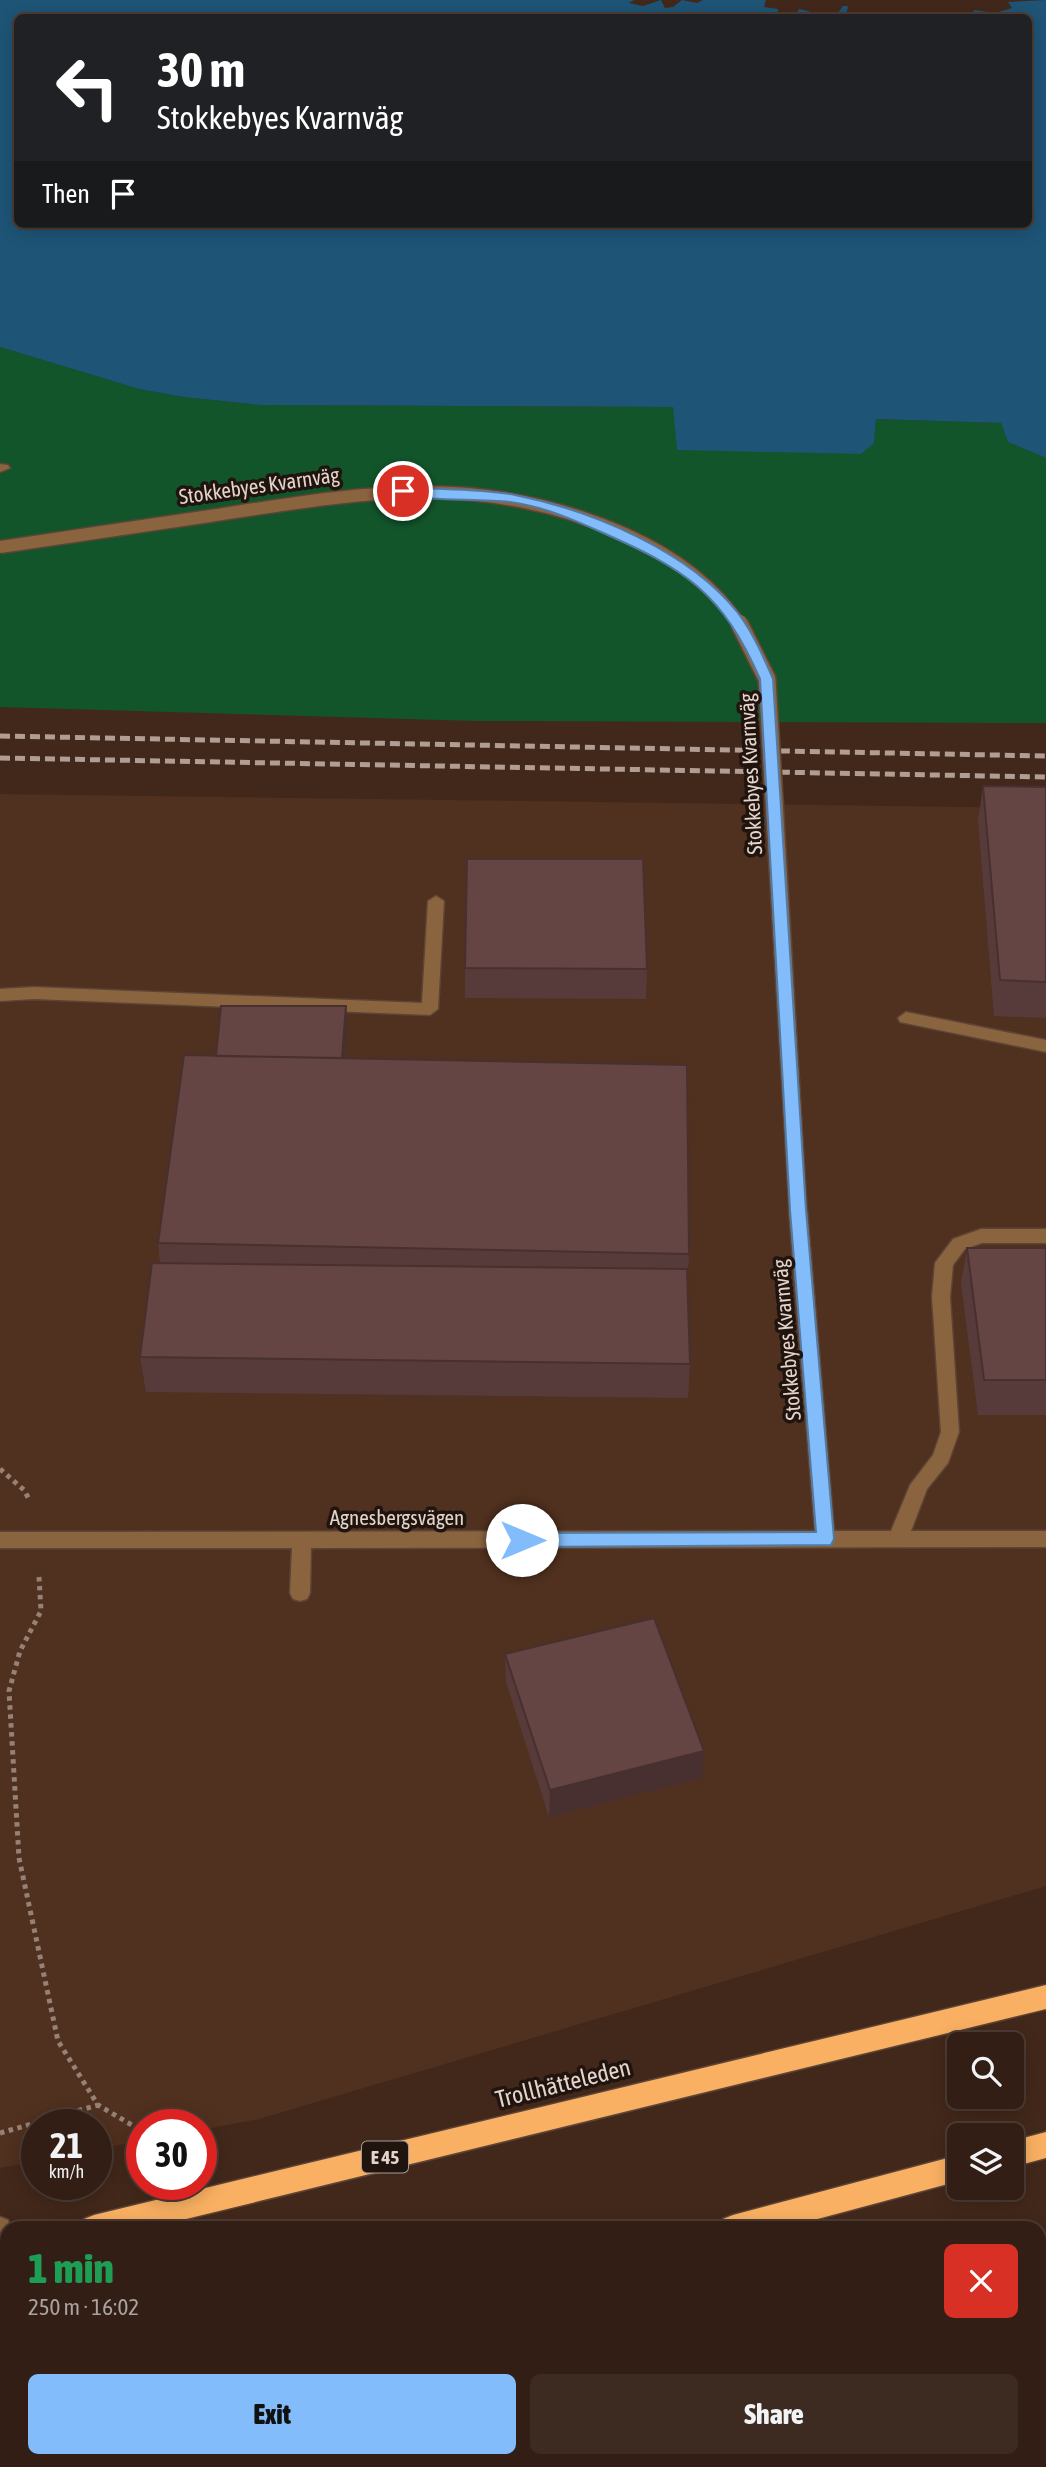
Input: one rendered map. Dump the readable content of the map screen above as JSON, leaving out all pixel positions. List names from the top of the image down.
{
  "streets": {
    "highway": ["Trollhätteleden", "E 45"],
    "street": ["Stokkebyes Kvarnväg", "Agnesbergsvägen"]
  },
  "crossings": [
    ["Stokkebyes Kvarnväg", "Agnesbergsvägen"]
  ],
  "page": {
    "turn": ["30 m", "Stokkebyes Kvarnväg"],
    "then": "Then",
    "speed": "21 km/h",
    "limit": "30",
    "heading": ["1 min", "250 m · 16:02"],
    "buttons": ["Exit", "Share"]
  }
}
